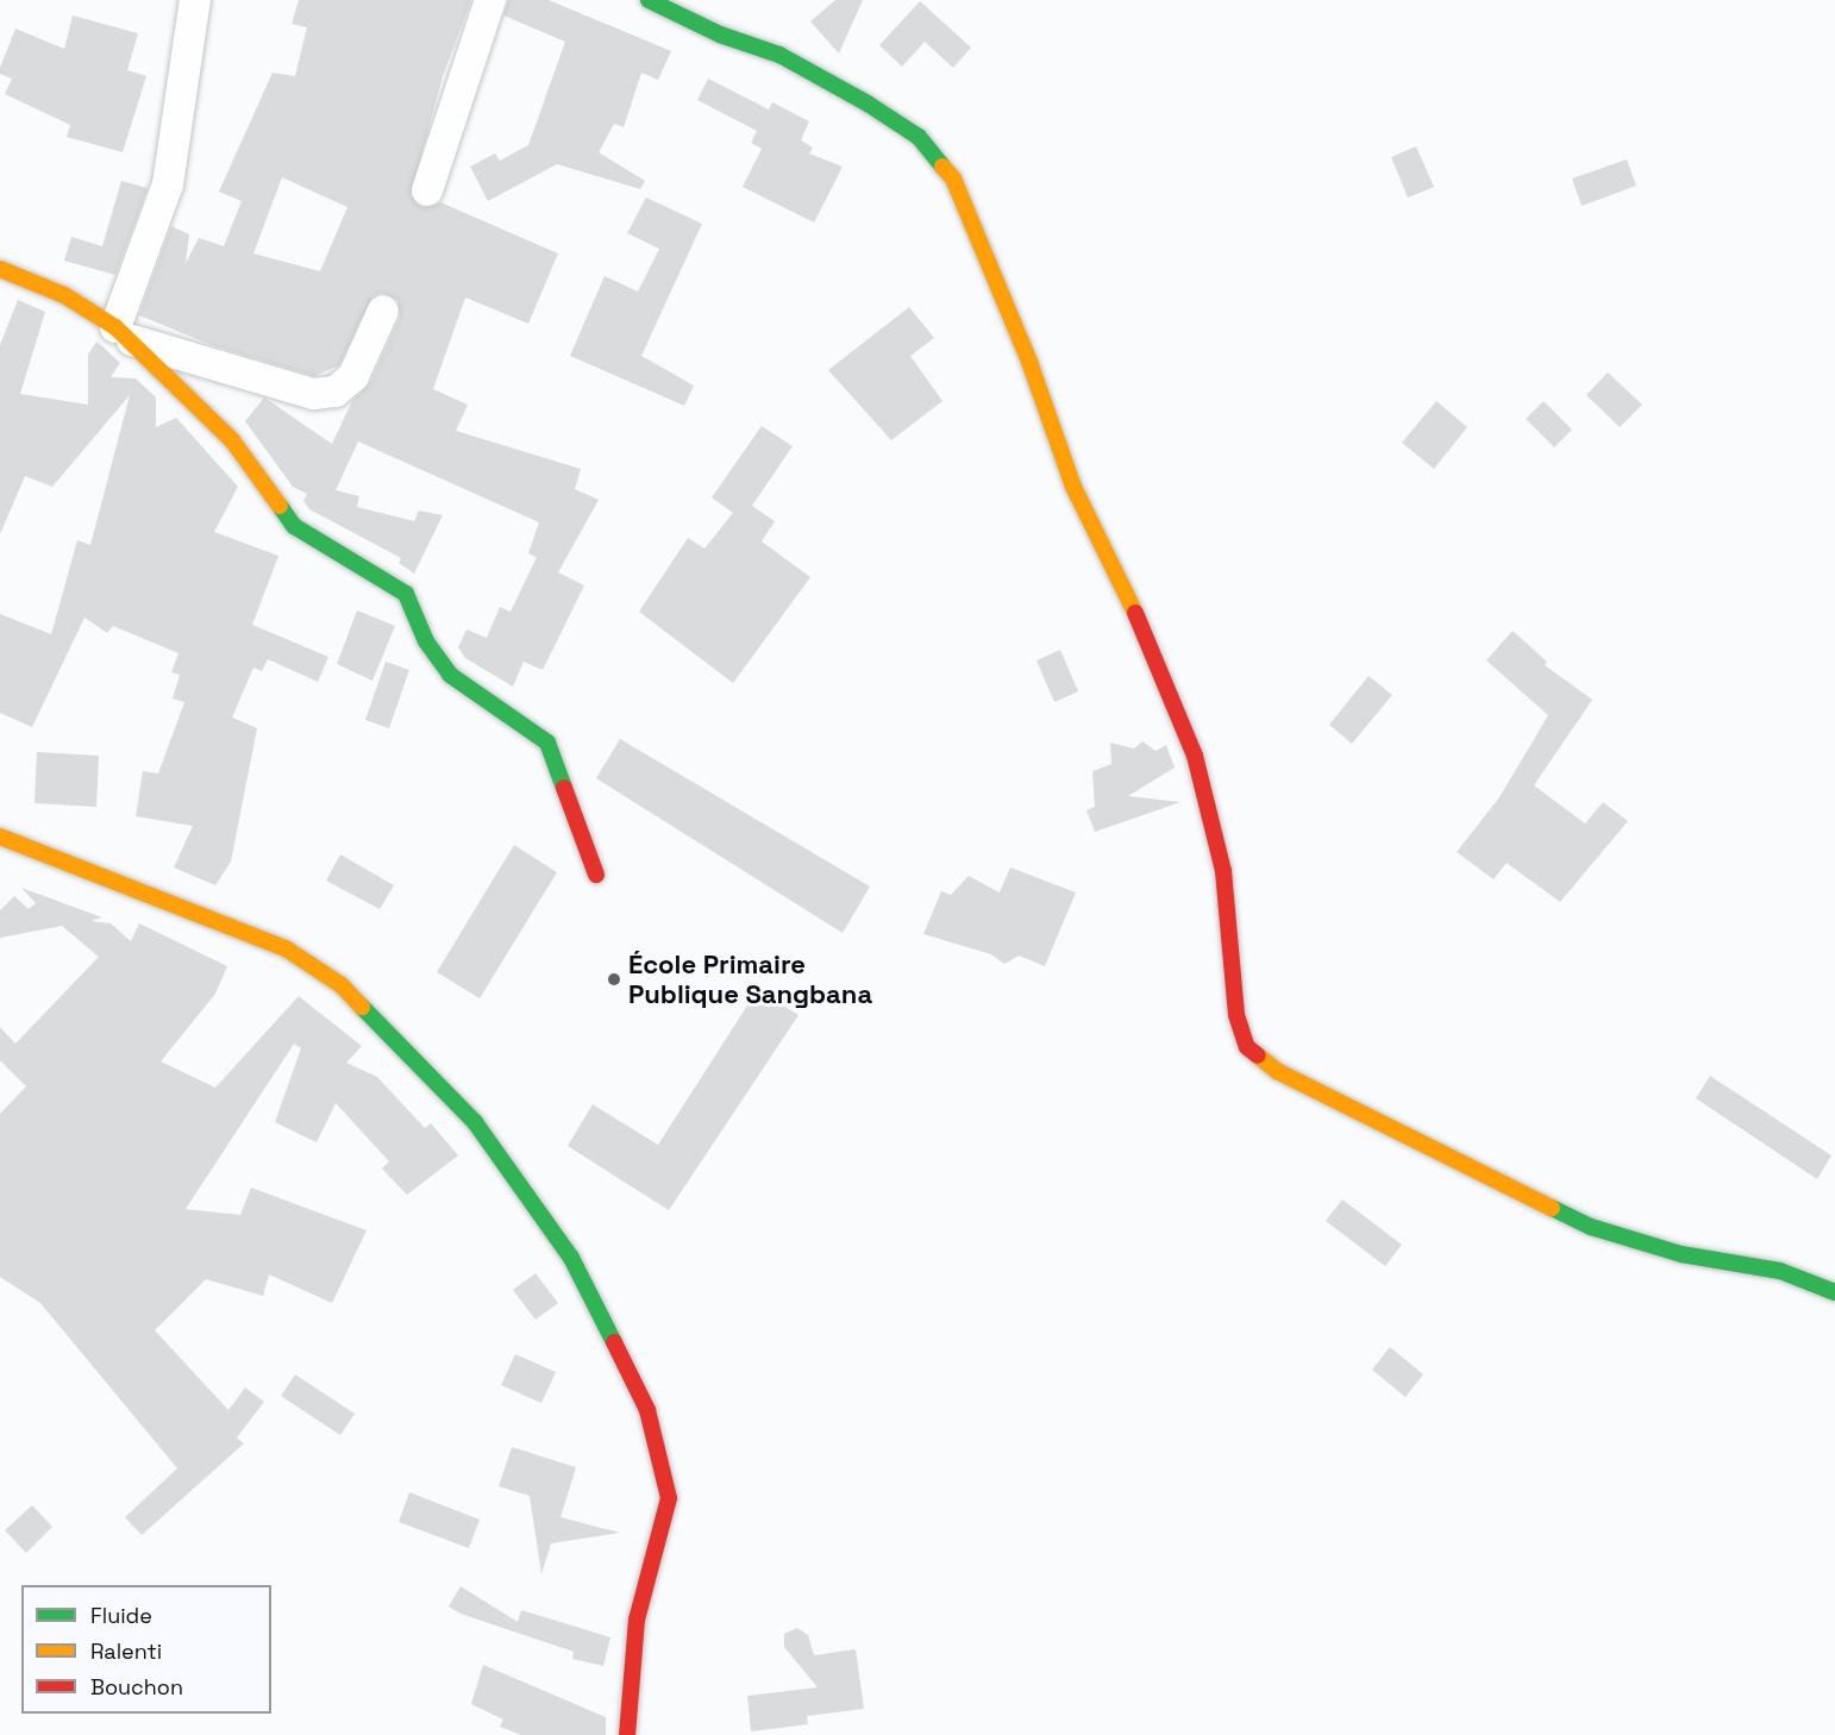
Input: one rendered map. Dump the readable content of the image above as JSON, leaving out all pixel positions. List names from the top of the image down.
{
  "places": ["École Primaire Publique Sangbana"],
  "legend": ["Fluide", "Ralenti", "Bouchon"]
}
